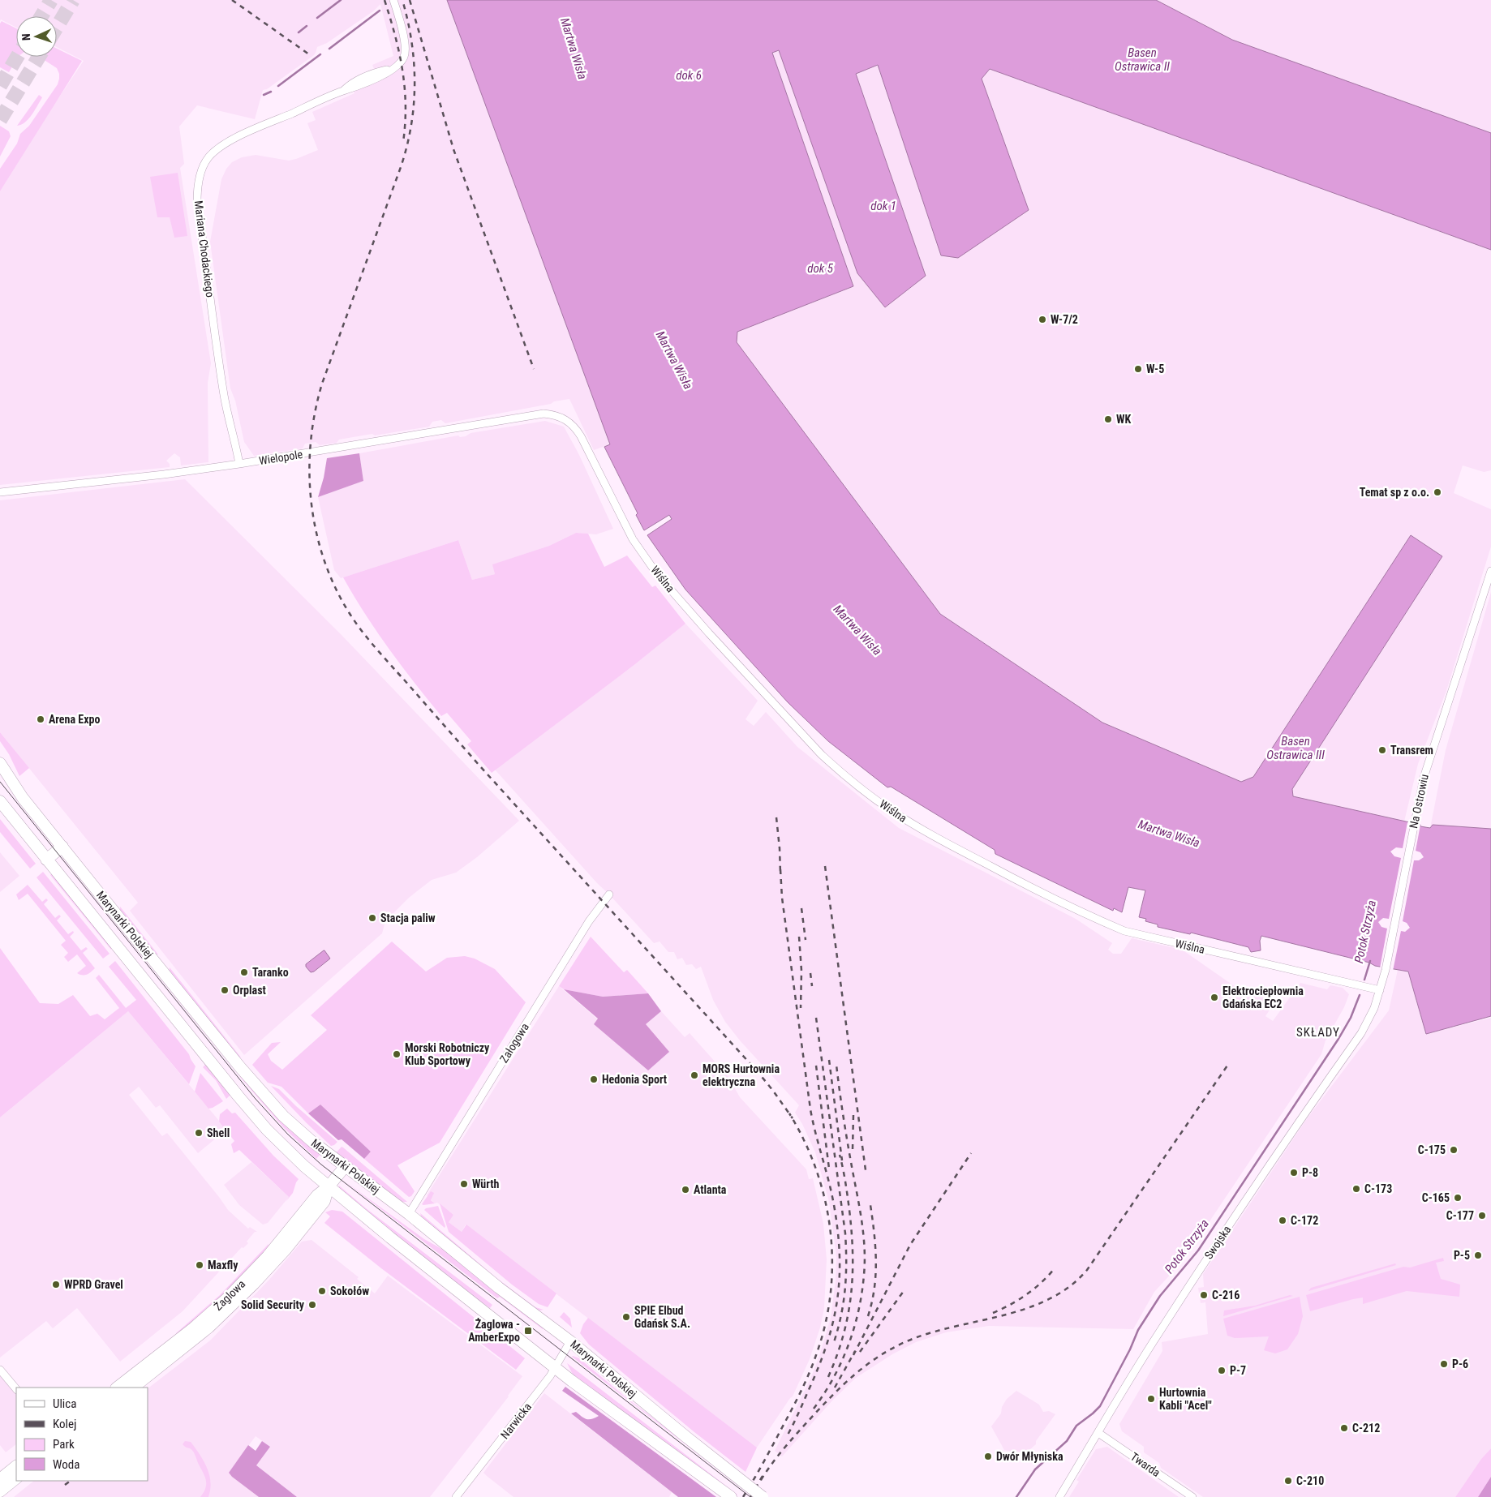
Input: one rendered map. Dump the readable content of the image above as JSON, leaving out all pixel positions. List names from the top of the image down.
{
  "streets": {
    "main road": ["Marynarki Polskiej", "Żaglowa"],
    "street": [
      "Mariana Chodackiego",
      "Wielopole",
      "Wiślna",
      "Na Ostrowiu",
      "Załogowa",
      "Swojska",
      "Narwicka",
      "Twarda"
    ]
  },
  "crossings": [
    ["Mariana Chodackiego", "Wielopole"],
    ["Wielopole", "Wiślna"],
    ["Wiślna", "Na Ostrowiu"],
    ["Wiślna", "Swojska"],
    ["Na Ostrowiu", "Swojska"],
    ["Marynarki Polskiej", "Załogowa"],
    ["Marynarki Polskiej", "Żaglowa"],
    ["Marynarki Polskiej", "Narwicka"],
    ["Swojska", "Twarda"]
  ],
  "districts": ["SKŁADY"],
  "water": [
    "Martwa Wisła",
    "Basen Ostrawica II",
    "dok 6",
    "dok 1",
    "dok 5",
    "Basen Ostrawica III",
    "Potok Strzyża"
  ],
  "places": {
    "other": [
      "W-7/2",
      "W-5",
      "WK",
      "Temat sp z o.o.",
      "Arena Expo",
      "Transrem",
      "Stacja paliw",
      "Taranko",
      "Orplast",
      "Elektrociepłownia Gdańska EC2",
      "Morski Robotniczy Klub Sportowy",
      "MORS Hurtownia elektryczna",
      "Hedonia Sport",
      "Shell",
      "C-175",
      "P-8",
      "Würth",
      "C-173",
      "Atlanta",
      "C-165",
      "C-177",
      "C-172",
      "P-5",
      "Maxfly",
      "WPRD Gravel",
      "Sokołów",
      "C-216",
      "Solid Security",
      "SPIE Elbud Gdańsk S.A.",
      "P-6",
      "P-7",
      "Hurtownia Kabli \"Acel\"",
      "C-212",
      "Dwór Młyniska",
      "C-210"
    ],
    "transit": ["Żaglowa - AmberExpo"]
  },
  "legend": [
    "Ulica",
    "Kolej",
    "Park",
    "Woda"
  ],
  "north": "left"
}
